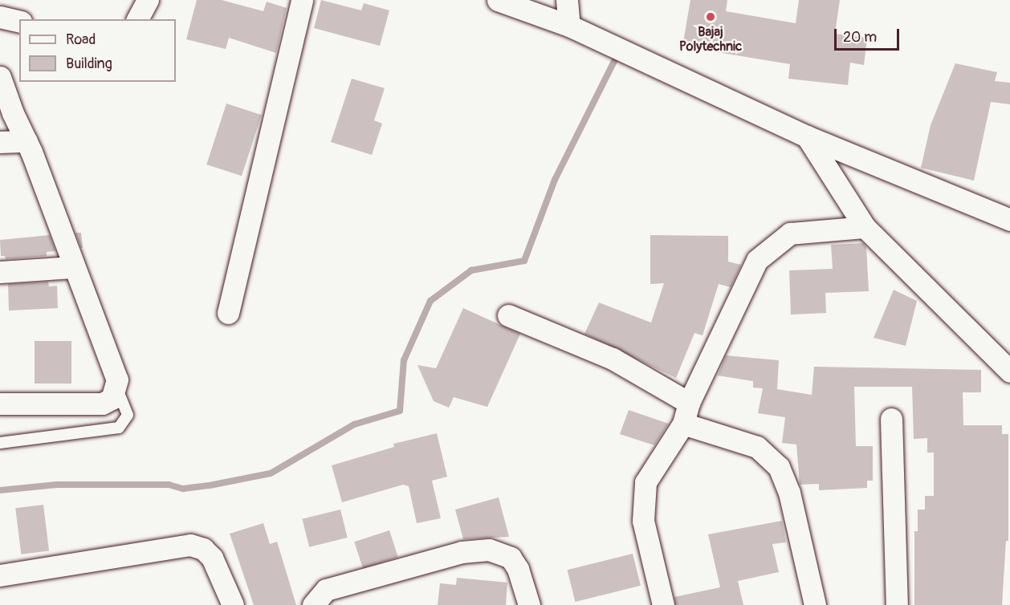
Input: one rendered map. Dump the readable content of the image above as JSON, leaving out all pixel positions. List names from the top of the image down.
{
  "places": ["Bajaj Polytechnic"],
  "legend": ["Road", "Building"],
  "scale_bar": "20 m"
}
